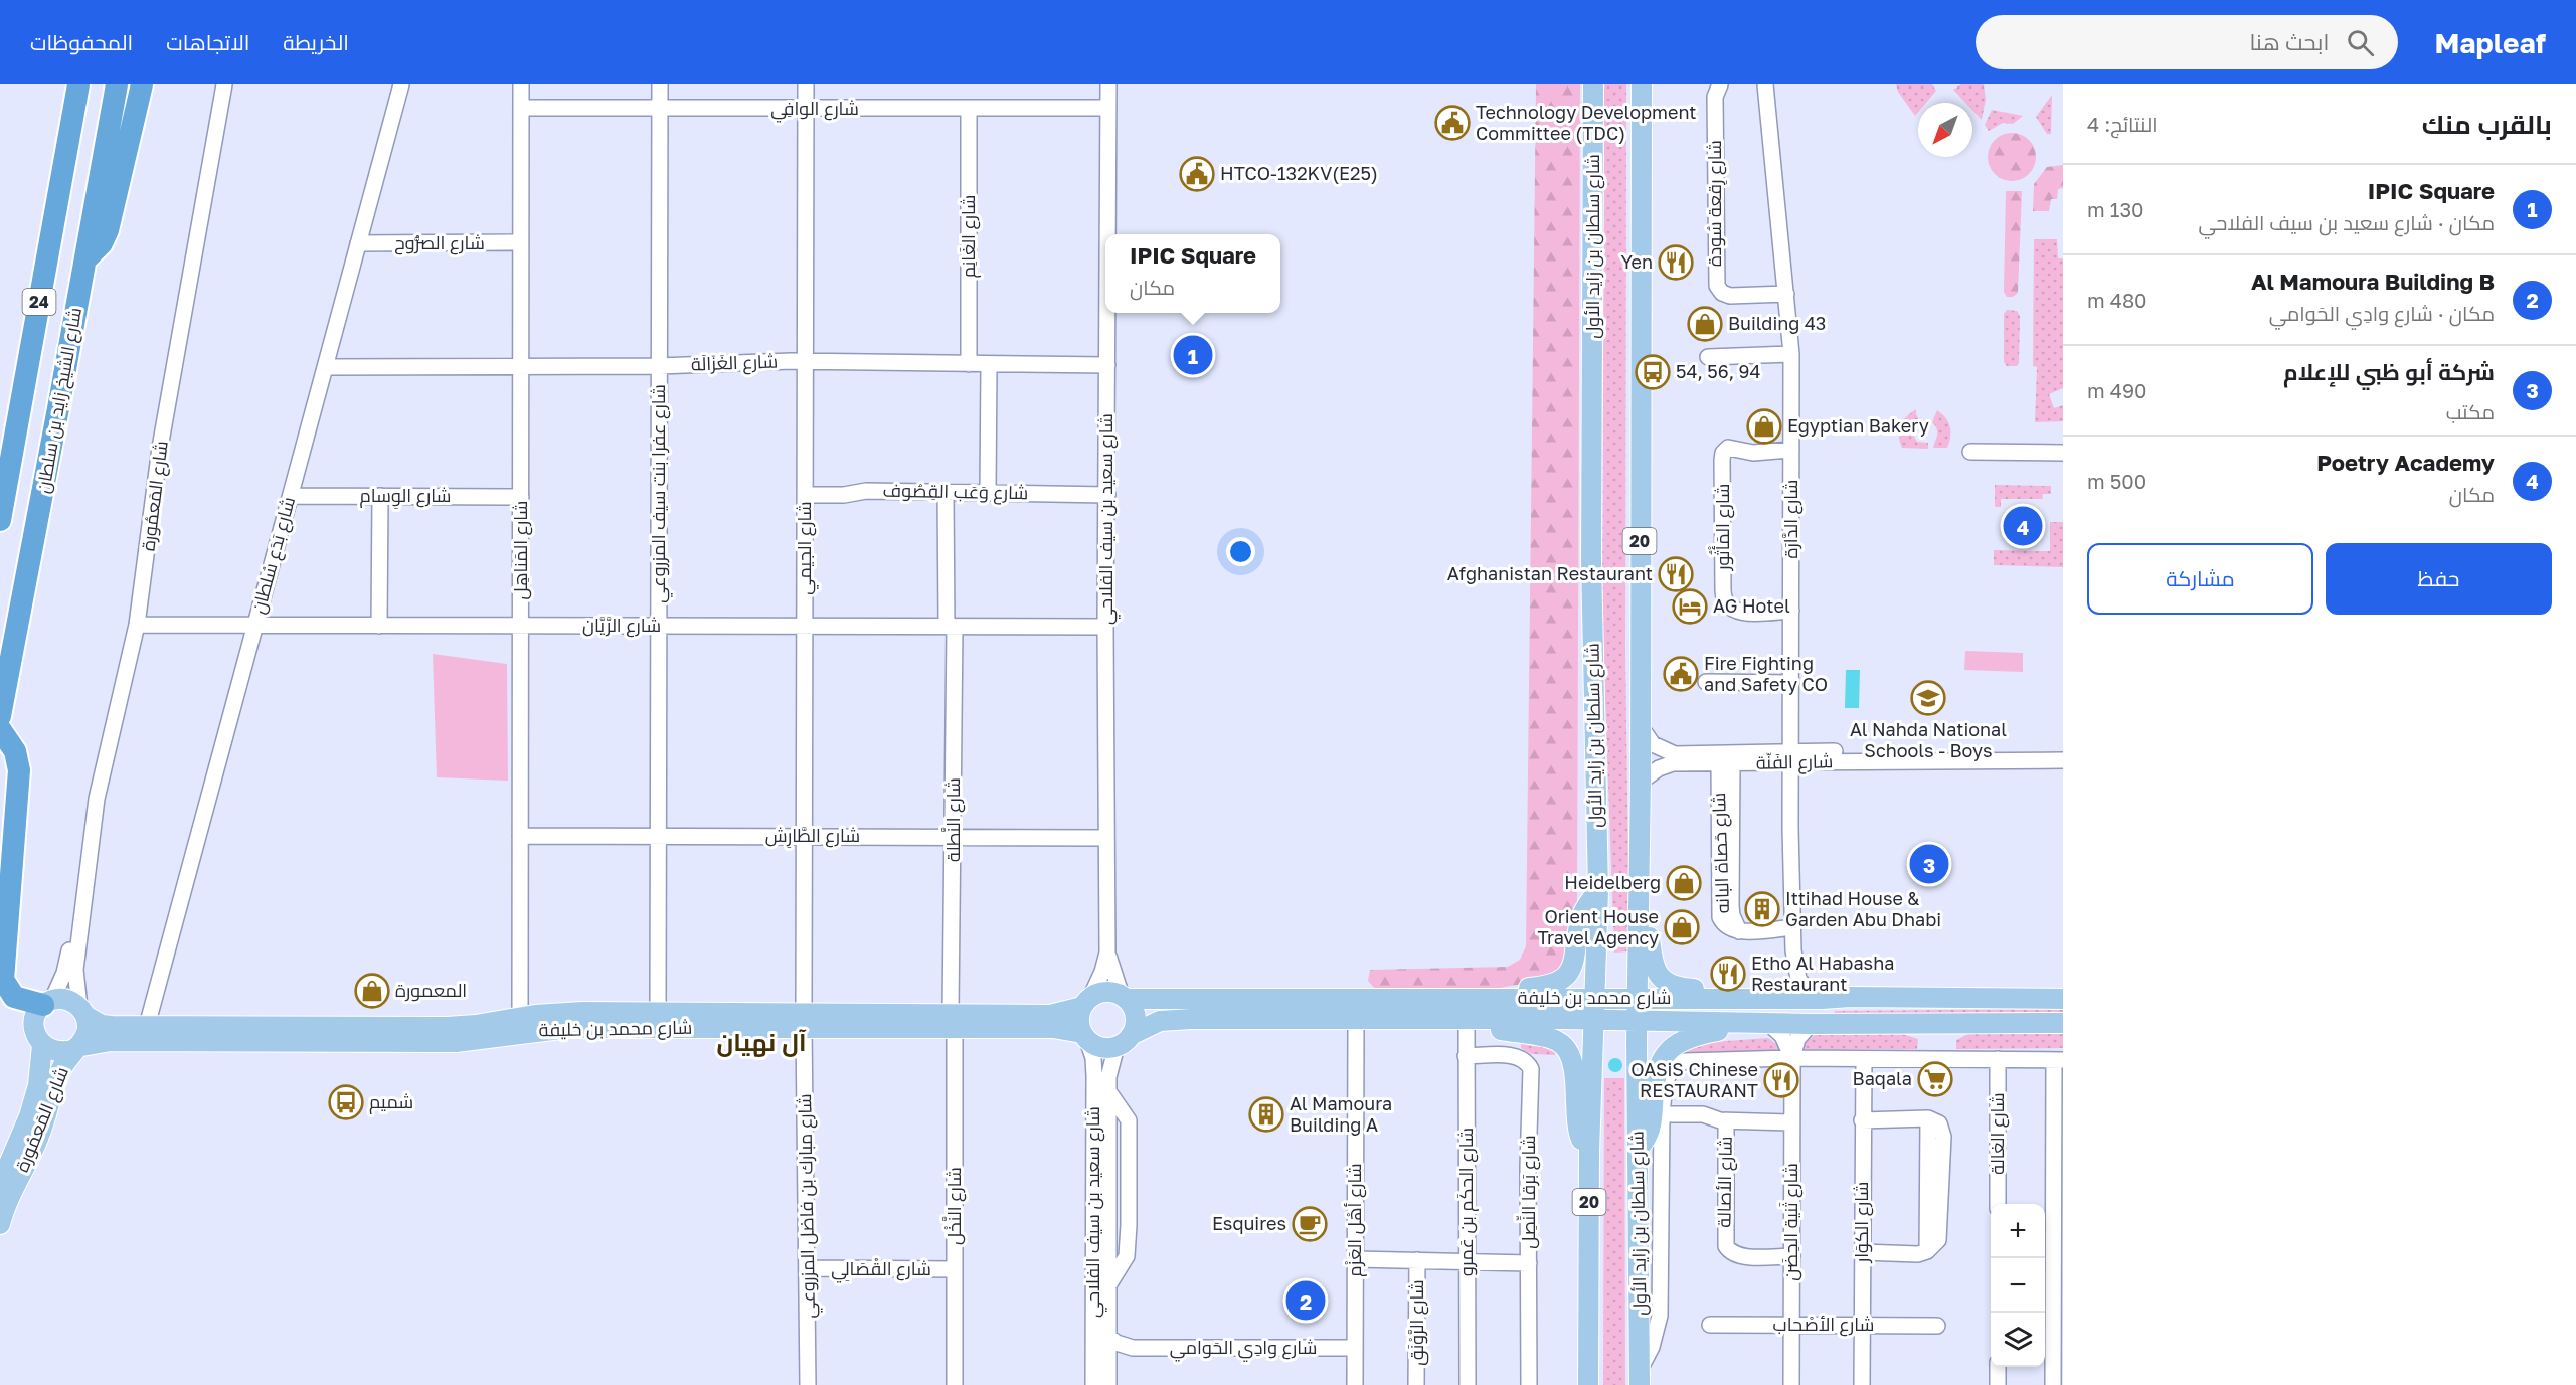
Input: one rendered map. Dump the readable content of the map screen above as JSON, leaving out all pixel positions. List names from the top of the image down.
{
  "streets": {
    "highway": ["24", "شارع الشيخ زايد بن سلطان"],
    "main road": [
      "شارع سلطان بن زايد الأول",
      "شارع المَعمُورة",
      "20",
      "شارع محمد بن خليفة"
    ],
    "street": [
      "شارع الوافِي",
      "شارع رِقعة سُودة",
      "شارع الغَانِم",
      "شارع الصُّرُوح",
      "شارع الغَزَالَة",
      "شارع وَعَب القِصُوف",
      "شارع عفرا بنت سيف المزروعي",
      "شارع الوِسام",
      "شارع سعيد بن سيف الفلاحي",
      "شارع الدَّارَة",
      "شارع المَأْثُور",
      "شارع الجيمي",
      "شارع المَناهِل",
      "شارع بَدَع سُلطان",
      "شارع الرَّيَّان",
      "شارع الفَنّة",
      "شارع النَّطلة",
      "شارع الطَّارِش",
      "شارع حَصاة البانه",
      "شارع الغالة",
      "شارع الأصالة",
      "شارع بَرقا النِّصِل",
      "شارع الحكَم بن عَمرو",
      "شارع مبارك بن فاضل المزروعي",
      "شارع النَّخْل",
      "شارع أهْل العَزْم",
      "شارع ثَنية الحِضَن",
      "شارع الكوَار",
      "شارع القْصَالِي",
      "شارع الرَّوْنَق",
      "شارع الأصْحاب",
      "شارع وادِي الحَوامي"
    ]
  },
  "crossings": [
    ["شارع الوافِي", "شارع الغَانِم"],
    ["شارع الوافِي", "شارع عفرا بنت سيف المزروعي"],
    ["شارع الوافِي", "شارع سعيد بن سيف الفلاحي"],
    ["شارع الوافِي", "شارع الجيمي"],
    ["شارع الوافِي", "شارع المَناهِل"],
    ["شارع رِقعة سُودة", "شارع الدَّارَة"],
    ["شارع الغَانِم", "شارع الغَزَالَة"],
    ["شارع الصُّرُوح", "شارع المَناهِل"],
    ["شارع الصُّرُوح", "شارع بَدَع سُلطان"],
    ["شارع سلطان بن زايد الأول", "شارع الفَنّة"],
    ["شارع سلطان بن زايد الأول", "شارع محمد بن خليفة"],
    ["شارع الغَزَالَة", "شارع عفرا بنت سيف المزروعي"],
    ["شارع الغَزَالَة", "شارع سعيد بن سيف الفلاحي"],
    ["شارع الغَزَالَة", "شارع الجيمي"],
    ["شارع الغَزَالَة", "شارع المَناهِل"],
    ["شارع الغَزَالَة", "شارع بَدَع سُلطان"],
    ["شارع وَعَب القِصُوف", "شارع سعيد بن سيف الفلاحي"],
    ["شارع وَعَب القِصُوف", "شارع الجيمي"],
    ["شارع وَعَب القِصُوف", "شارع النَّطلة"],
    ["شارع عفرا بنت سيف المزروعي", "شارع الرَّيَّان"],
    ["شارع عفرا بنت سيف المزروعي", "شارع الطَّارِش"],
    ["شارع عفرا بنت سيف المزروعي", "شارع محمد بن خليفة"],
    ["شارع المَعمُورة", "شارع الرَّيَّان"],
    ["شارع المَعمُورة", "شارع محمد بن خليفة"],
    ["شارع الوِسام", "شارع المَناهِل"],
    ["شارع الوِسام", "شارع بَدَع سُلطان"],
    ["شارع سعيد بن سيف الفلاحي", "شارع الرَّيَّان"],
    ["شارع سعيد بن سيف الفلاحي", "شارع الطَّارِش"],
    ["شارع سعيد بن سيف الفلاحي", "شارع محمد بن خليفة"],
    ["شارع سعيد بن سيف الفلاحي", "شارع وادِي الحَوامي"],
    ["شارع الدَّارَة", "شارع المَأْثُور"],
    ["شارع الدَّارَة", "شارع الفَنّة"],
    ["شارع الدَّارَة", "شارع حَصاة البانه"],
    ["شارع الدَّارَة", "شارع محمد بن خليفة"],
    ["شارع الجيمي", "شارع الرَّيَّان"],
    ["شارع الجيمي", "شارع الطَّارِش"],
    ["شارع الجيمي", "شارع محمد بن خليفة"],
    ["شارع الجيمي", "شارع مبارك بن فاضل المزروعي"],
    ["شارع المَناهِل", "شارع الرَّيَّان"],
    ["شارع المَناهِل", "شارع الطَّارِش"],
    ["شارع المَناهِل", "شارع محمد بن خليفة"],
    ["شارع بَدَع سُلطان", "شارع الرَّيَّان"],
    ["شارع بَدَع سُلطان", "شارع محمد بن خليفة"],
    ["شارع الرَّيَّان", "شارع النَّطلة"],
    ["شارع الفَنّة", "شارع حَصاة البانه"],
    ["شارع النَّطلة", "شارع الطَّارِش"],
    ["شارع النَّطلة", "شارع محمد بن خليفة"],
    ["شارع النَّطلة", "شارع النَّخْل"],
    ["شارع محمد بن خليفة", "شارع الحكَم بن عَمرو"],
    ["شارع محمد بن خليفة", "شارع مبارك بن فاضل المزروعي"],
    ["شارع محمد بن خليفة", "شارع النَّخْل"],
    ["شارع محمد بن خليفة", "شارع أهْل العَزْم"],
    ["شارع محمد بن خليفة", "شارع ثَنية الحِضَن"],
    ["شارع الأصالة", "شارع ثَنية الحِضَن"],
    ["شارع بَرقا النِّصِل", "شارع الحكَم بن عَمرو"],
    ["شارع مبارك بن فاضل المزروعي", "شارع القْصَالِي"],
    ["شارع النَّخْل", "شارع القْصَالِي"],
    ["شارع أهْل العَزْم", "شارع وادِي الحَوامي"],
    ["شارع ثَنية الحِضَن", "شارع الأصْحاب"],
    ["شارع الكوَار", "شارع الأصْحاب"]
  ],
  "districts": ["آل نهيان"],
  "places": {
    "public building": ["Technology Development Committee (TDC)", "HTCO-132KV(E25)", "Fire Fighting and Safety CO"],
    "restaurant": [
      "Yen",
      "Afghanistan Restaurant",
      "Etho Al Habasha Restaurant",
      "OASiS Chinese RESTAURANT"
    ],
    "shop": [
      "Building 43",
      "Egyptian Bakery",
      "Heidelberg",
      "Orient House Travel Agency",
      "المعمورة"
    ],
    "bus stop": ["54, 56, 94", "شميم"],
    "hotel": ["AG Hotel"],
    "school or university": ["Al Nahda National Schools - Boys"],
    "building": ["Ittihad House & Garden Abu Dhabi", "Al Mamoura Building A"],
    "supermarket": ["Baqala"],
    "cafe": ["Esquires"]
  },
  "north": "bottom left",
  "page": {
    "header": "Mapleaf",
    "search": "ابحث هنا",
    "nav": ["الخريطة", "الاتجاهات", "المحفوظات"],
    "heading": ["بالقرب منك", "النتائج: 4"],
    "list": [
      {
        "mark": "1",
        "name": "IPIC Square",
        "note": "مكان · شارع سعيد بن سيف الفلاحي",
        "value": "130 m"
      },
      {
        "mark": "2",
        "name": "Al Mamoura Building B",
        "note": "مكان · شارع وادِي الحَوامي",
        "value": "480 m"
      },
      {
        "mark": "3",
        "name": "شركة أبو ظبي للإعلام",
        "note": "مكتب",
        "value": "490 m"
      },
      {
        "mark": "4",
        "name": "Poetry Academy",
        "note": "مكان",
        "value": "500 m"
      }
    ],
    "popup": ["IPIC Square", "مكان"],
    "pins": [
      "1",
      "4",
      "3",
      "2"
    ],
    "buttons": ["حفظ", "مشاركة"],
    "map_buttons": ["+", "−"]
  }
}
